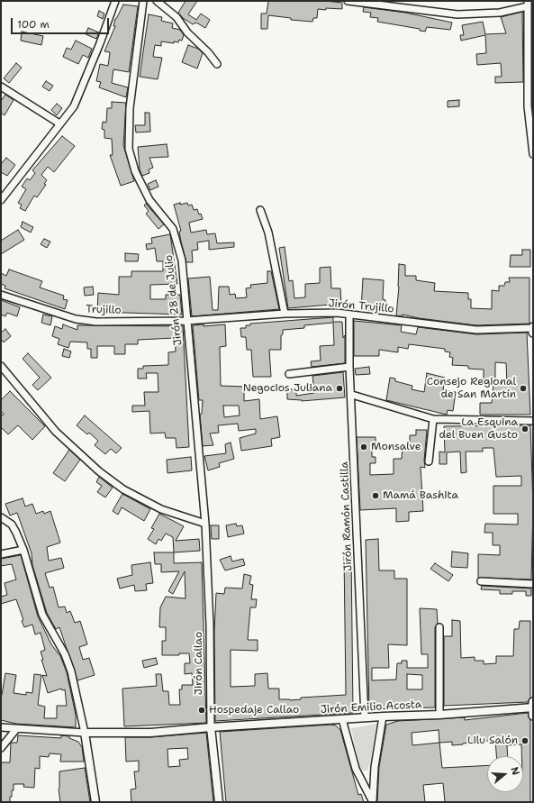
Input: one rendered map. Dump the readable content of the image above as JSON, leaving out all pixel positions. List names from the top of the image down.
{
  "streets": {
    "street": [
      "Jirón 28 de Julio",
      "Jirón Trujillo",
      "Trujillo",
      "Jirón Ramón Castilla",
      "Jirón Callao",
      "Jirón Emilio Acosta"
    ]
  },
  "crossings": [
    ["Jirón 28 de Julio", "Jirón Trujillo"],
    ["Jirón 28 de Julio", "Trujillo"],
    ["Jirón 28 de Julio", "Jirón Callao"],
    ["Jirón Trujillo", "Trujillo"],
    ["Jirón Trujillo", "Jirón Ramón Castilla"],
    ["Jirón Ramón Castilla", "Jirón Emilio Acosta"],
    ["Jirón Callao", "Jirón Emilio Acosta"]
  ],
  "places": [
    "Negocios Juliana",
    "Consejo Regional de San Martín",
    "La Esquina del Buen Gusto",
    "Monsalve",
    "Mamá Bashita",
    "Hospedaje Callao",
    "Lilu Salón"
  ],
  "scale_bar": "100 m",
  "north": "right"
}
